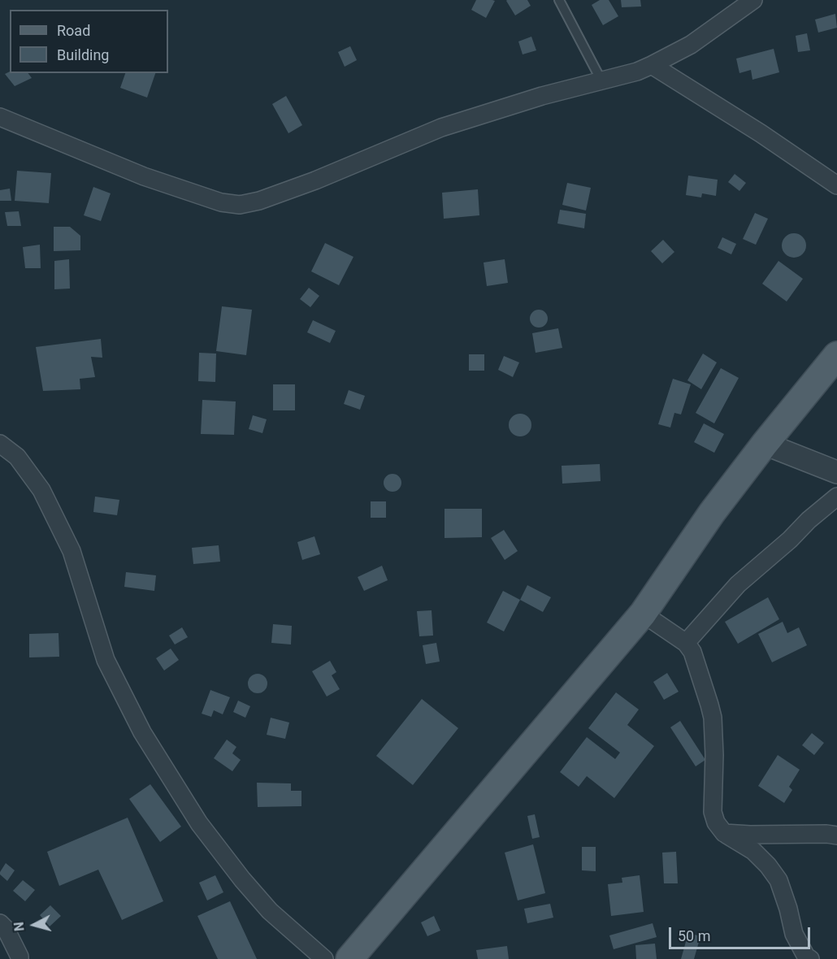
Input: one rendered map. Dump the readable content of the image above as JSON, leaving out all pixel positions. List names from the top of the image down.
{
  "legend": ["Road", "Building"],
  "scale_bar": "50 m",
  "north": "left"
}
